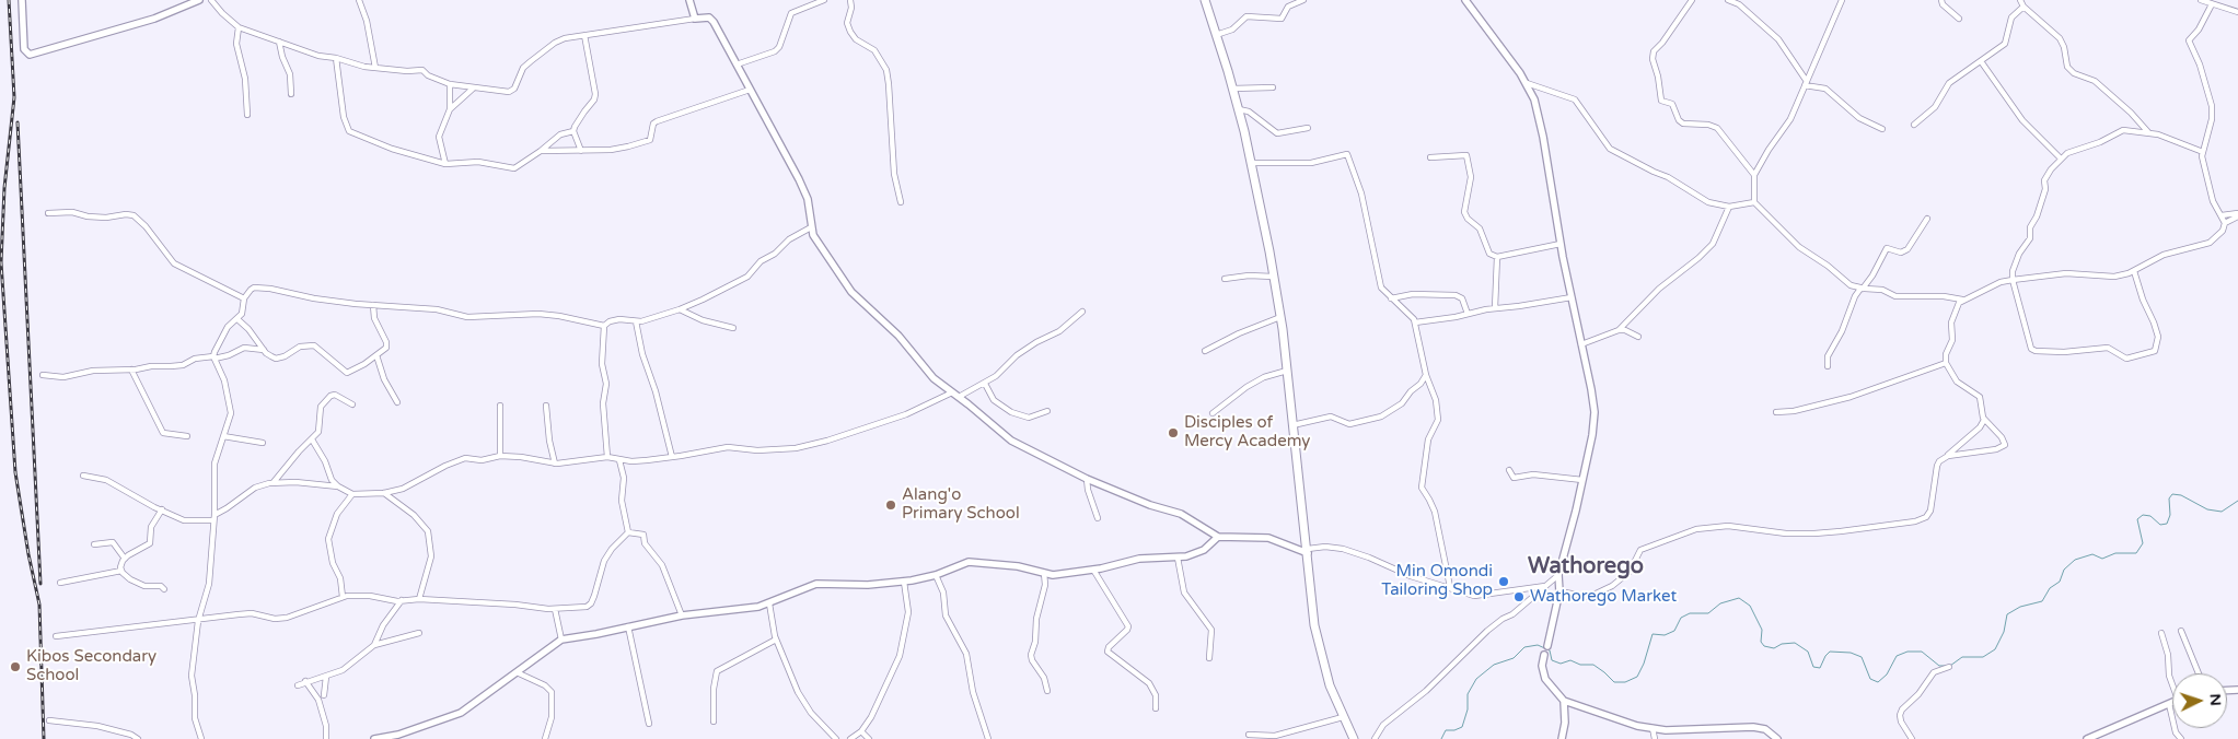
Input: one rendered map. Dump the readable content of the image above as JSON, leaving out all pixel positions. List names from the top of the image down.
{
  "districts": ["Wathorego"],
  "places": [
    "Disciples of Mercy Academy",
    "Alang'o Primary School",
    "Min Omondi Tailoring Shop",
    "Wathorego Market",
    "Kibos Secondary School"
  ],
  "north": "right"
}
